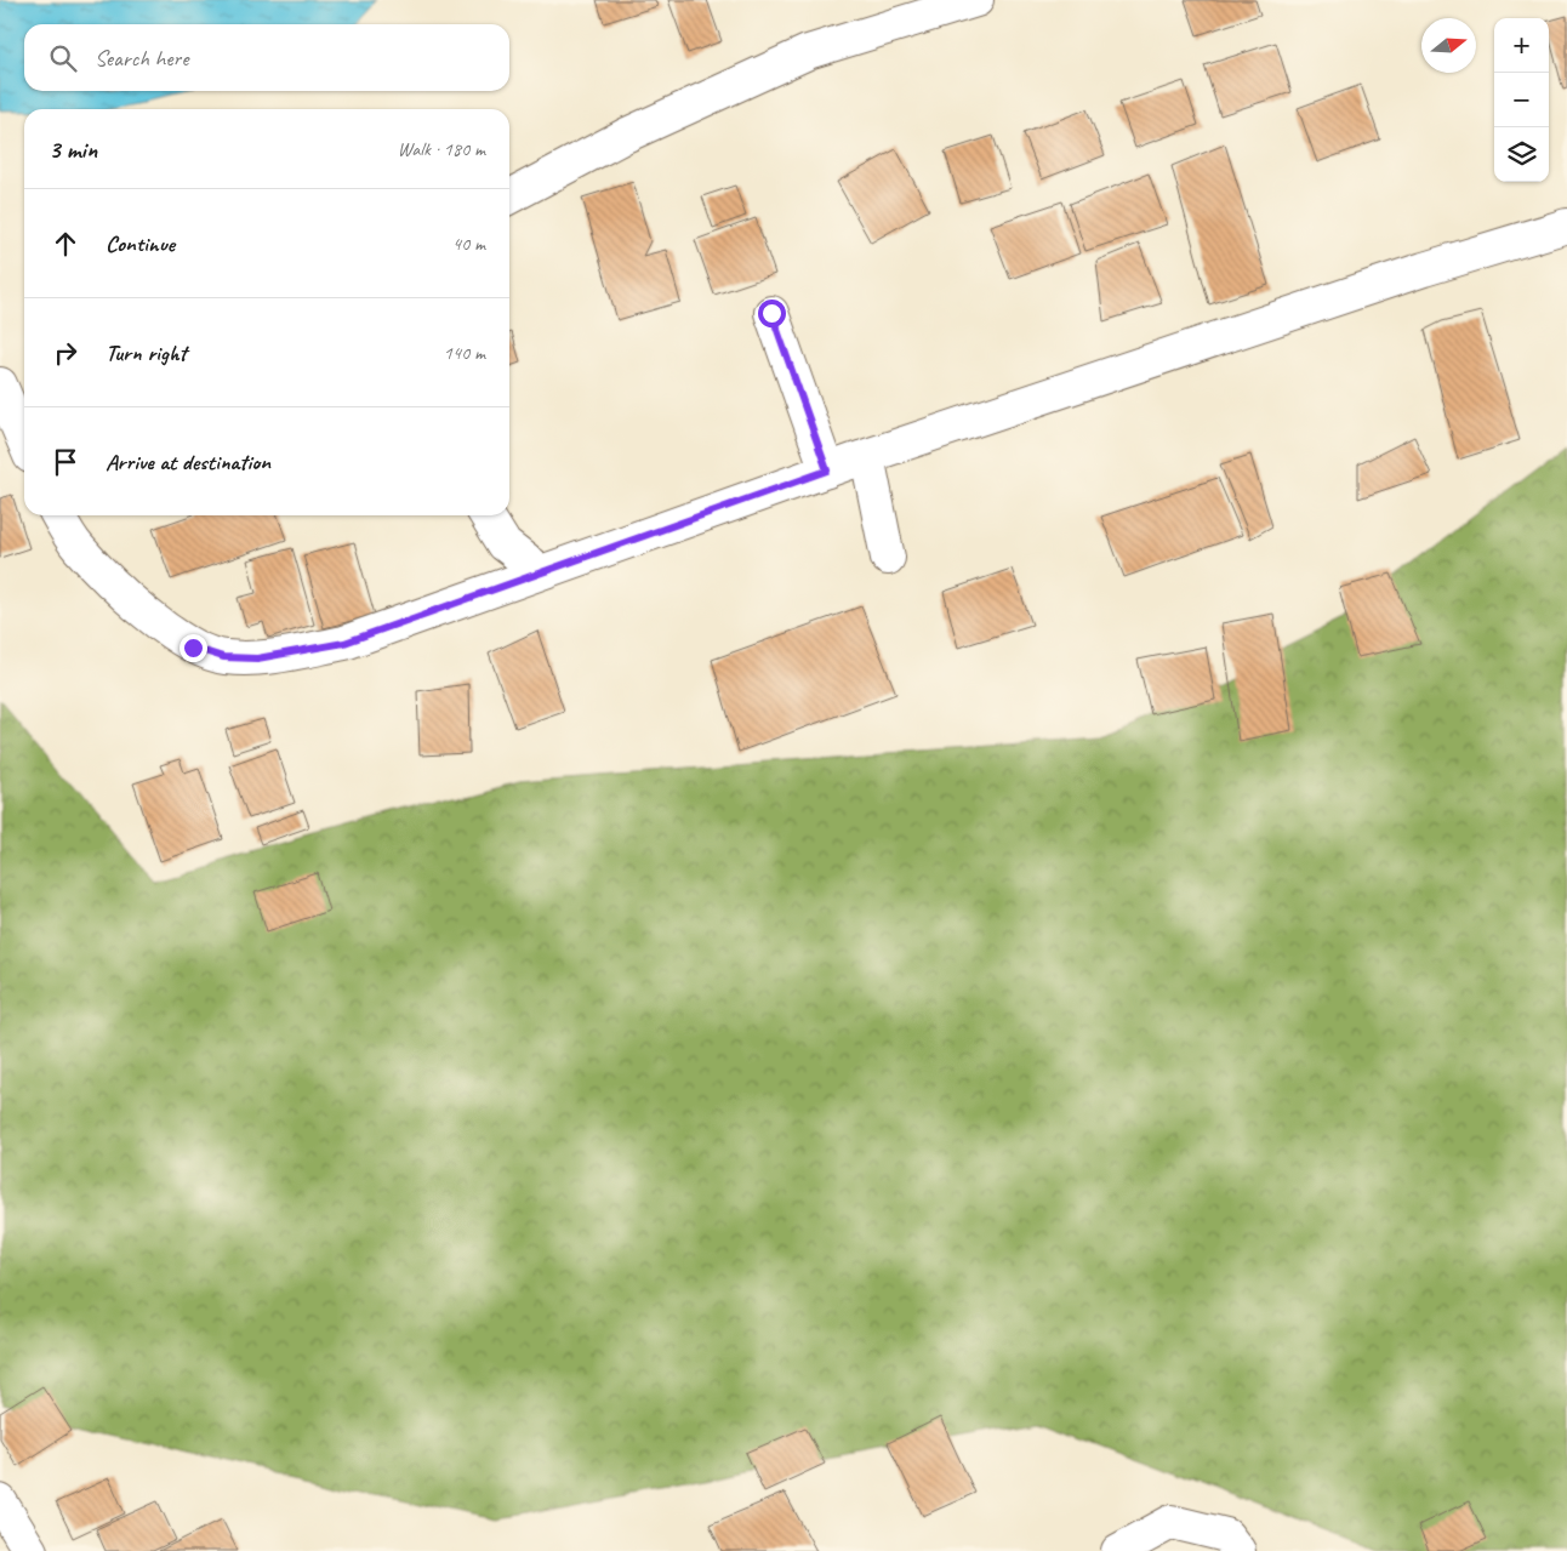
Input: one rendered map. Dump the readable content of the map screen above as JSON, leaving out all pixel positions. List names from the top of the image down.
{
  "north": "right",
  "page": {
    "map_buttons": ["+", "−"],
    "search": "Search here",
    "heading": ["3 min", "Walk · 180 m"],
    "list": [
      ["Continue", "40 m"],
      ["Turn right", "140 m"],
      "Arrive at destination"
    ]
  }
}
